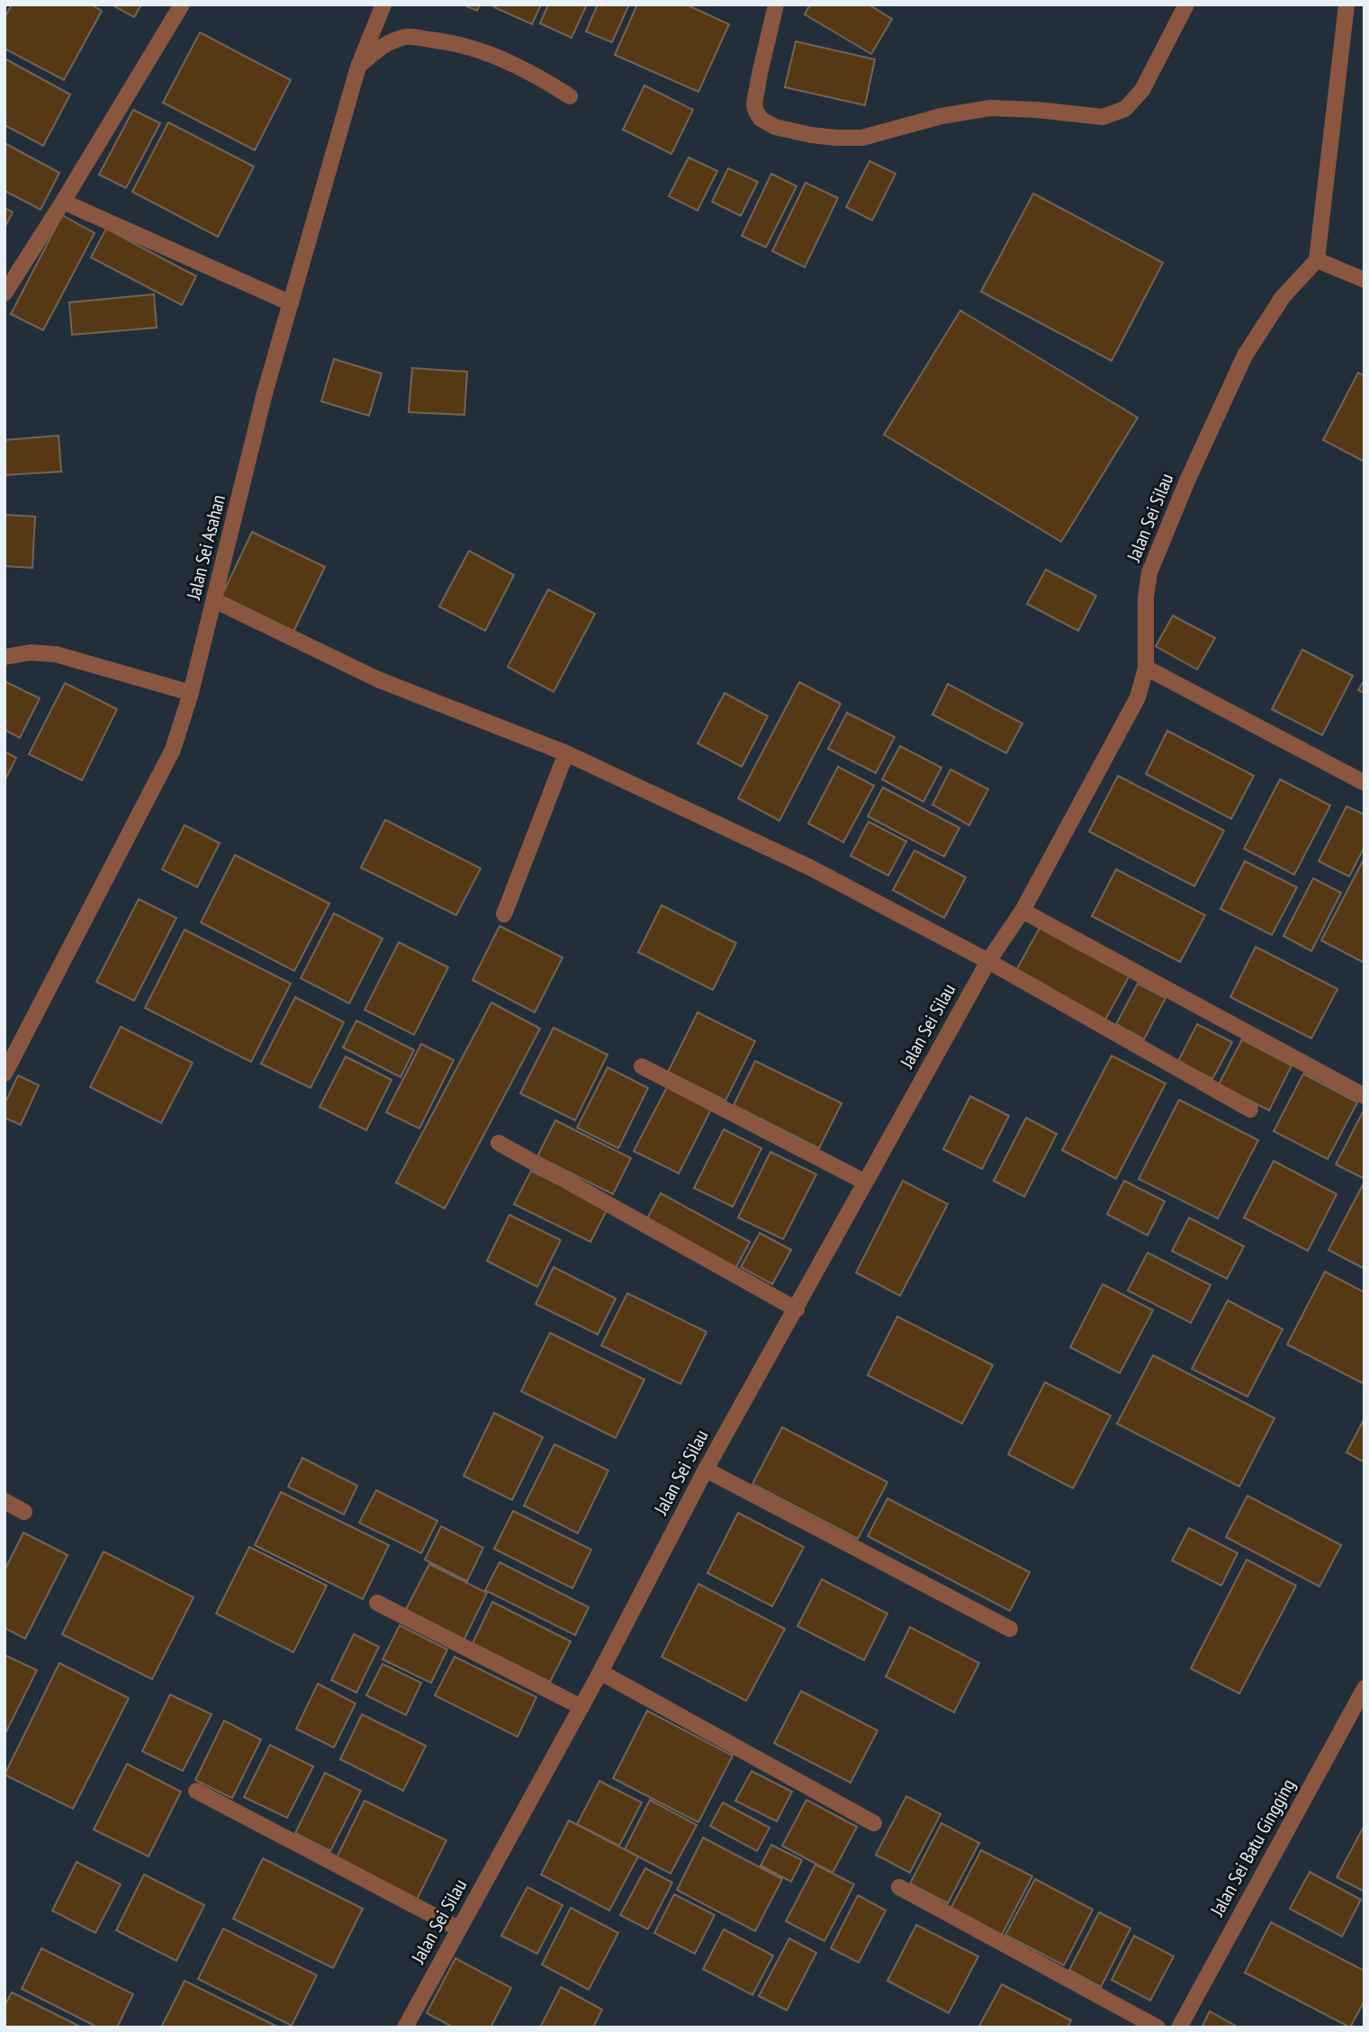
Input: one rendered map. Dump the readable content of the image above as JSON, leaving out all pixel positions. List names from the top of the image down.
{
  "streets": {
    "street": ["Jalan Sei Silau", "Jalan Sei Asahan", "Jalan Sei Batu Gingging"]
  }
}
